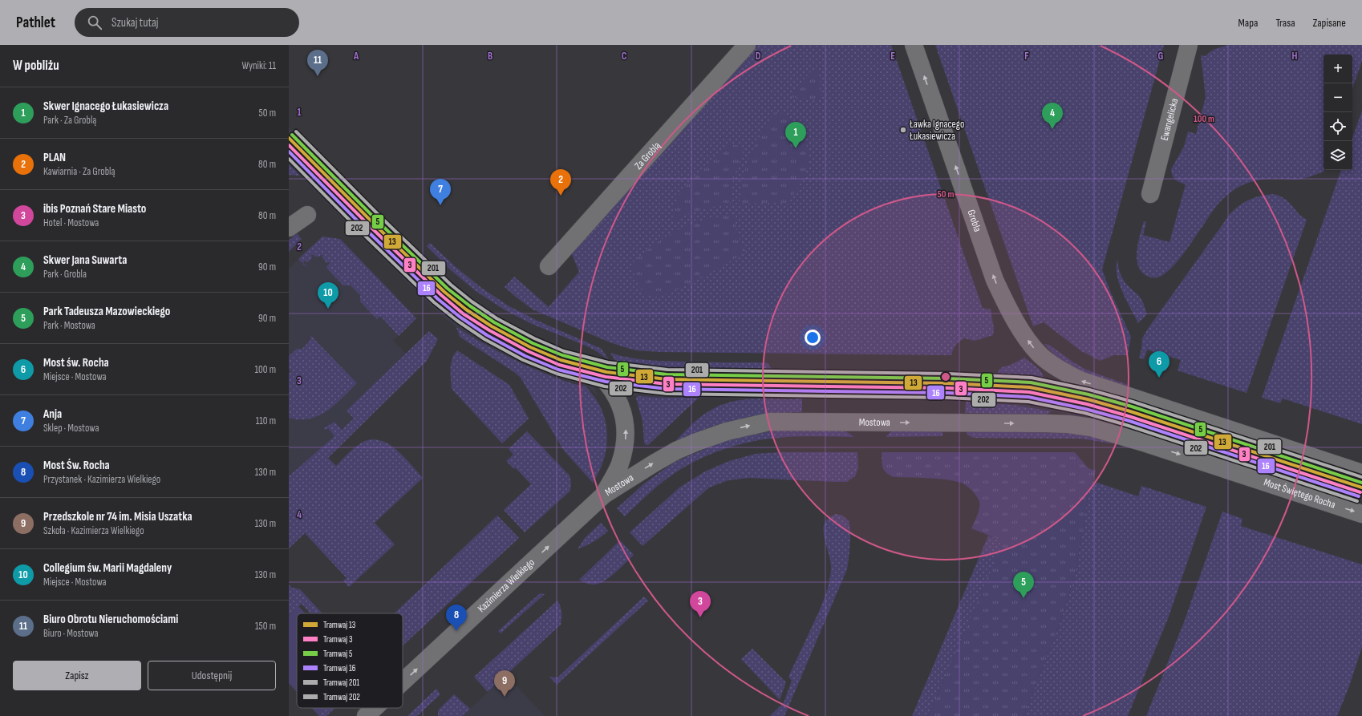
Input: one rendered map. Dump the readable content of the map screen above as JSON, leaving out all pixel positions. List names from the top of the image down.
{
  "streets": {
    "street": [
      "Ewangelicka",
      "Za Groblą",
      "Grobla",
      "Mostowa",
      "Most Świętego Rocha",
      "Kazimierza Wielkiego"
    ]
  },
  "crossings": [
    ["Mostowa", "Most Świętego Rocha"],
    ["Mostowa", "Kazimierza Wielkiego"]
  ],
  "one_way": ["Grobla", "Most Świętego Rocha", "Kazimierza Wielkiego"],
  "places": ["Ławka Ignacego Łukasiewicza"],
  "lines": [
    "tram line 201",
    "tram line 5",
    "tram line 13",
    "tram line 3",
    "tram line 16",
    "tram line 202"
  ],
  "legend": [
    "Tramwaj 13",
    "Tramwaj 3",
    "Tramwaj 5",
    "Tramwaj 16",
    "Tramwaj 201",
    "Tramwaj 202"
  ],
  "page": {
    "header": "Pathlet",
    "search": "Szukaj tutaj",
    "nav": ["Mapa", "Trasa", "Zapisane"],
    "heading": ["W pobliżu", "Wyniki: 11"],
    "pins": [
      "11",
      "4",
      "1",
      "2",
      "7",
      "10",
      "6",
      "5",
      "3",
      "8",
      "9"
    ],
    "map_buttons": ["+", "−"],
    "list": [
      {
        "mark": "1",
        "name": "Skwer Ignacego Łukasiewicza",
        "note": "Park · Za Groblą",
        "value": "50 m"
      },
      {
        "mark": "2",
        "name": "PLAN",
        "note": "Kawiarnia · Za Groblą",
        "value": "80 m"
      },
      {
        "mark": "3",
        "name": "ibis Poznań Stare Miasto",
        "note": "Hotel · Mostowa",
        "value": "80 m"
      },
      {
        "mark": "4",
        "name": "Skwer Jana Suwarta",
        "note": "Park · Grobla",
        "value": "90 m"
      },
      {
        "mark": "5",
        "name": "Park Tadeusza Mazowieckiego",
        "note": "Park · Mostowa",
        "value": "90 m"
      },
      {
        "mark": "6",
        "name": "Most św. Rocha",
        "note": "Miejsce · Mostowa",
        "value": "100 m"
      },
      {
        "mark": "7",
        "name": "Anja",
        "note": "Sklep · Mostowa",
        "value": "110 m"
      },
      {
        "mark": "8",
        "name": "Most Św. Rocha",
        "note": "Przystanek · Kazimierza Wielkiego",
        "value": "130 m"
      },
      {
        "mark": "9",
        "name": "Przedszkole nr 74 im. Misia Uszatka",
        "note": "Szkoła · Kazimierza Wielkiego",
        "value": "130 m"
      },
      {
        "mark": "10",
        "name": "Collegium św. Marii Magdaleny",
        "note": "Miejsce · Mostowa",
        "value": "130 m"
      },
      {
        "mark": "11",
        "name": "Biuro Obrotu Nieruchomościami",
        "note": "Biuro · Mostowa",
        "value": "150 m"
      }
    ],
    "buttons": ["Zapisz", "Udostępnij"]
  },
  "grid": {
    "columns": [
      "A",
      "B",
      "C",
      "D",
      "E",
      "F",
      "G",
      "H"
    ],
    "rows": [
      "1",
      "2",
      "3",
      "4"
    ]
  },
  "rings": ["100 m", "50 m"]
}
